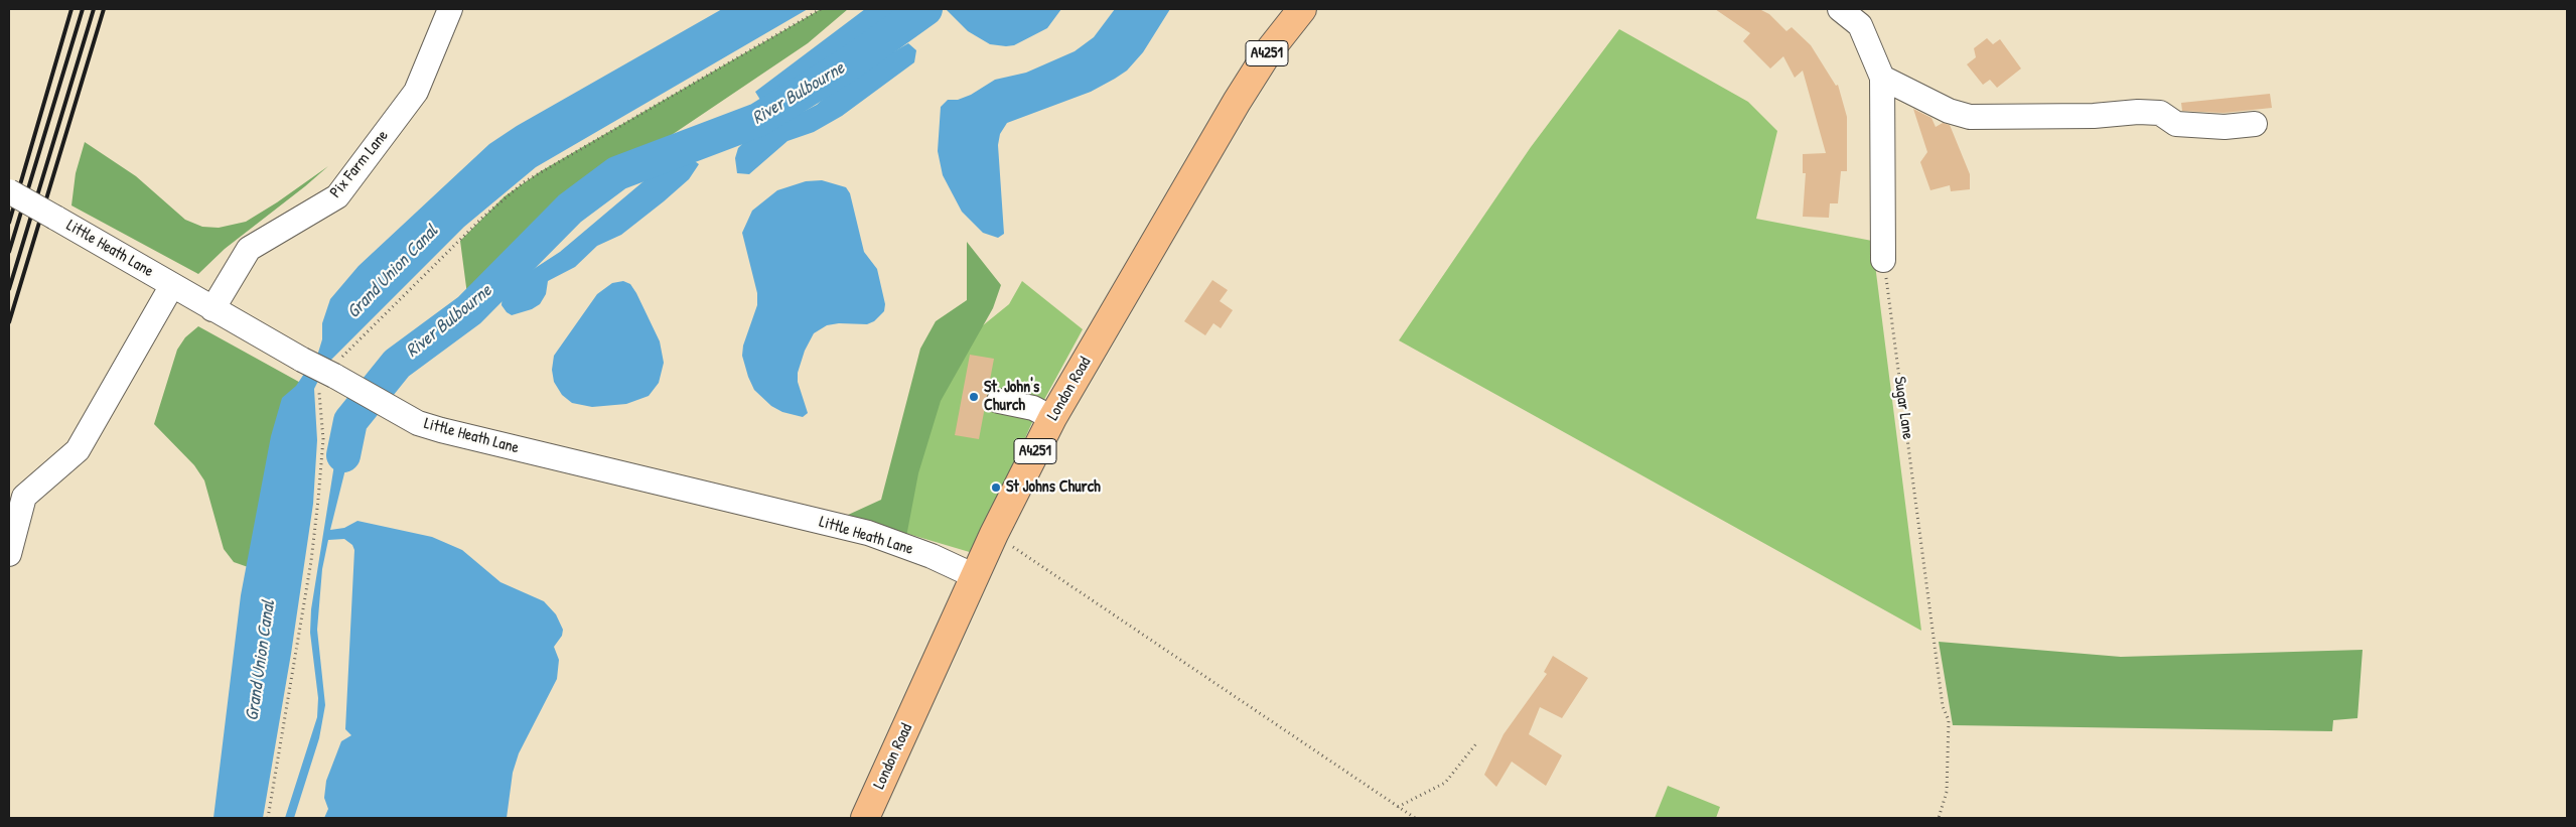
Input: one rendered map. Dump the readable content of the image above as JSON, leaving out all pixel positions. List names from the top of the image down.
{
  "streets": {
    "main road": ["A4251", "London Road"],
    "street": ["Pix Farm Lane", "Little Heath Lane"],
    "path": ["Sugar Lane"]
  },
  "crossings": [
    ["Pix Farm Lane", "Little Heath Lane"],
    ["Little Heath Lane", "London Road"]
  ],
  "water": ["River Bulbourne", "Grand Union Canal"],
  "places": ["St. John's Church", "St Johns Church"]
}
